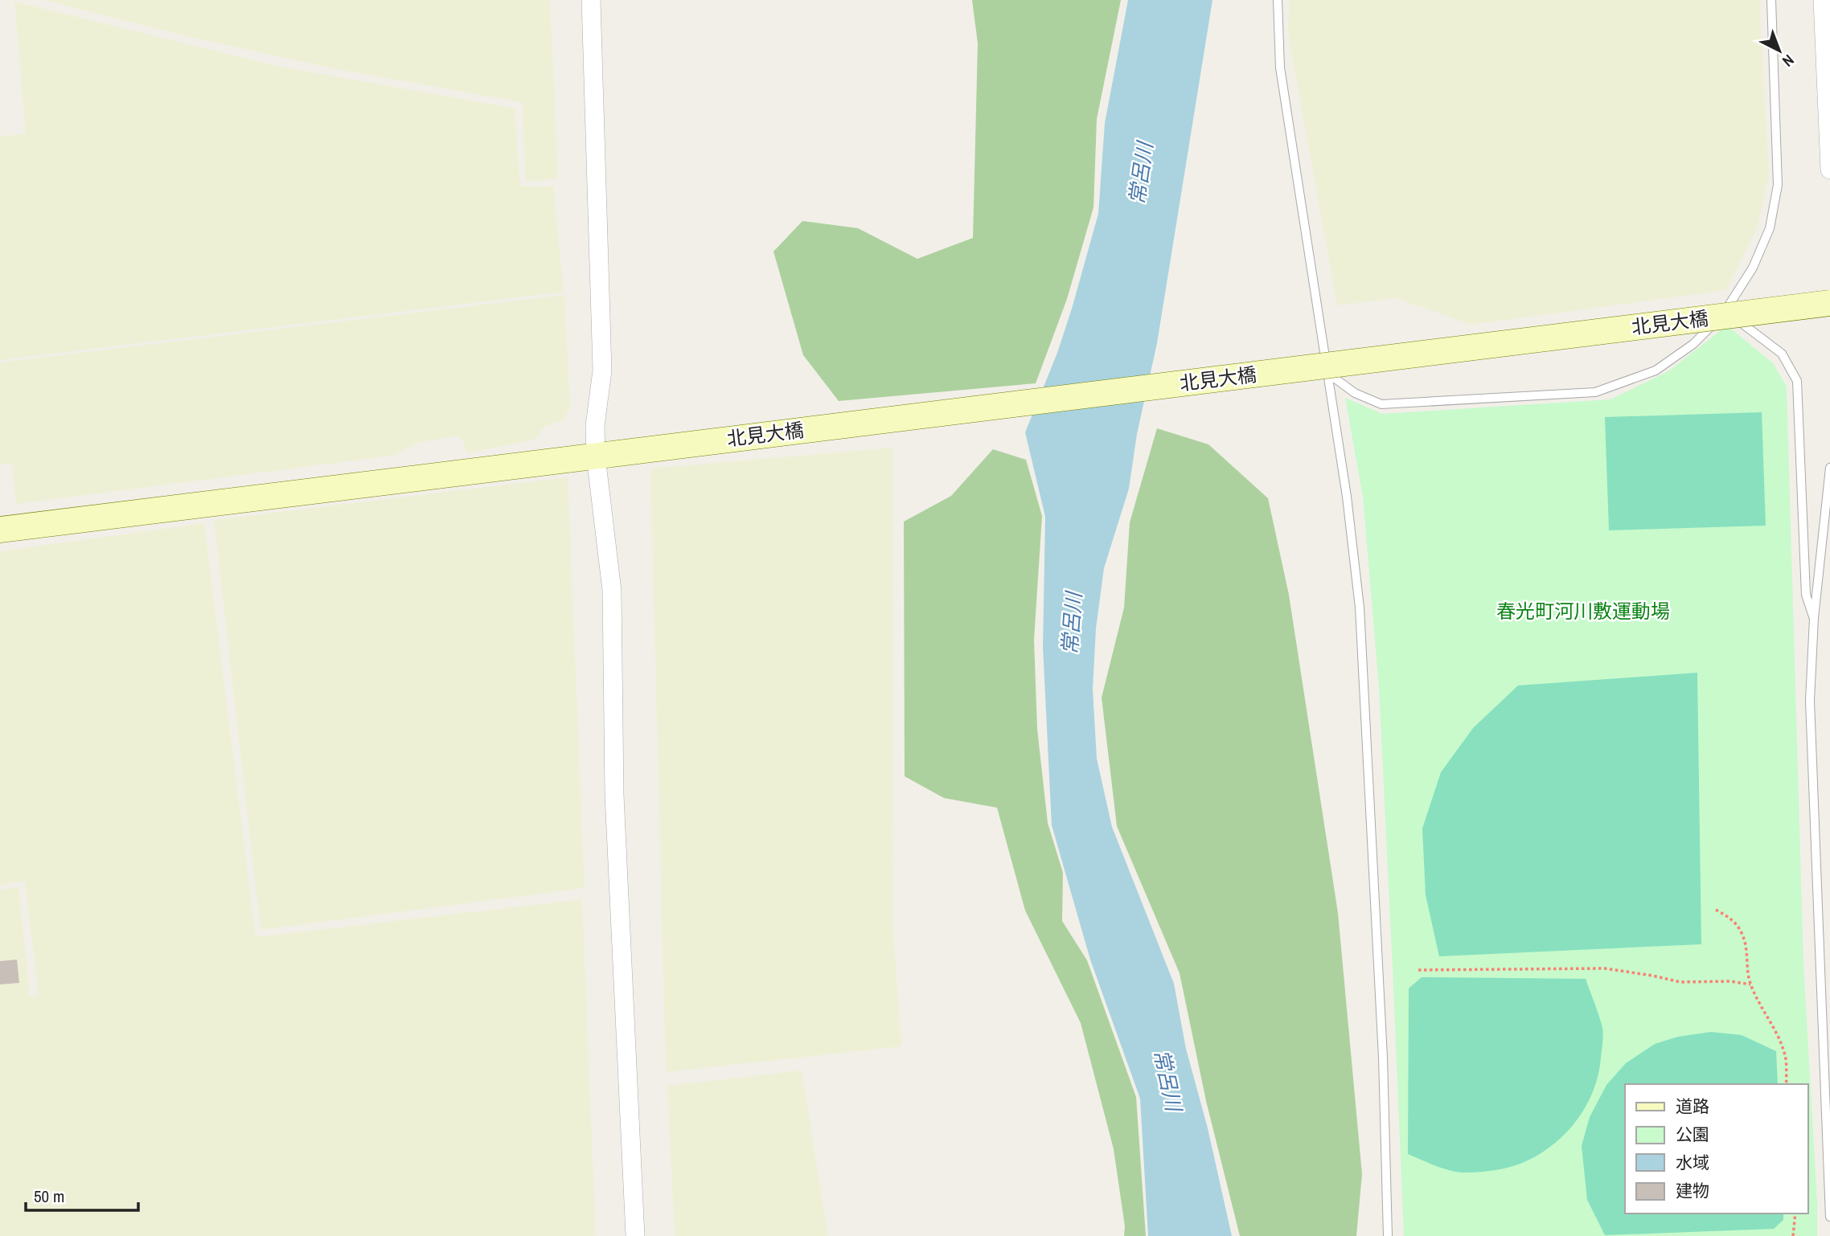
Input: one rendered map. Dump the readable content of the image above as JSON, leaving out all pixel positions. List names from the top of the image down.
{
  "streets": {
    "street": ["北見大橋"]
  },
  "water": ["常呂川"],
  "parks": ["春光町河川敷運動場"],
  "legend": [
    "道路",
    "公園",
    "水域",
    "建物"
  ],
  "scale_bar": "50 m",
  "north": "bottom right"
}
